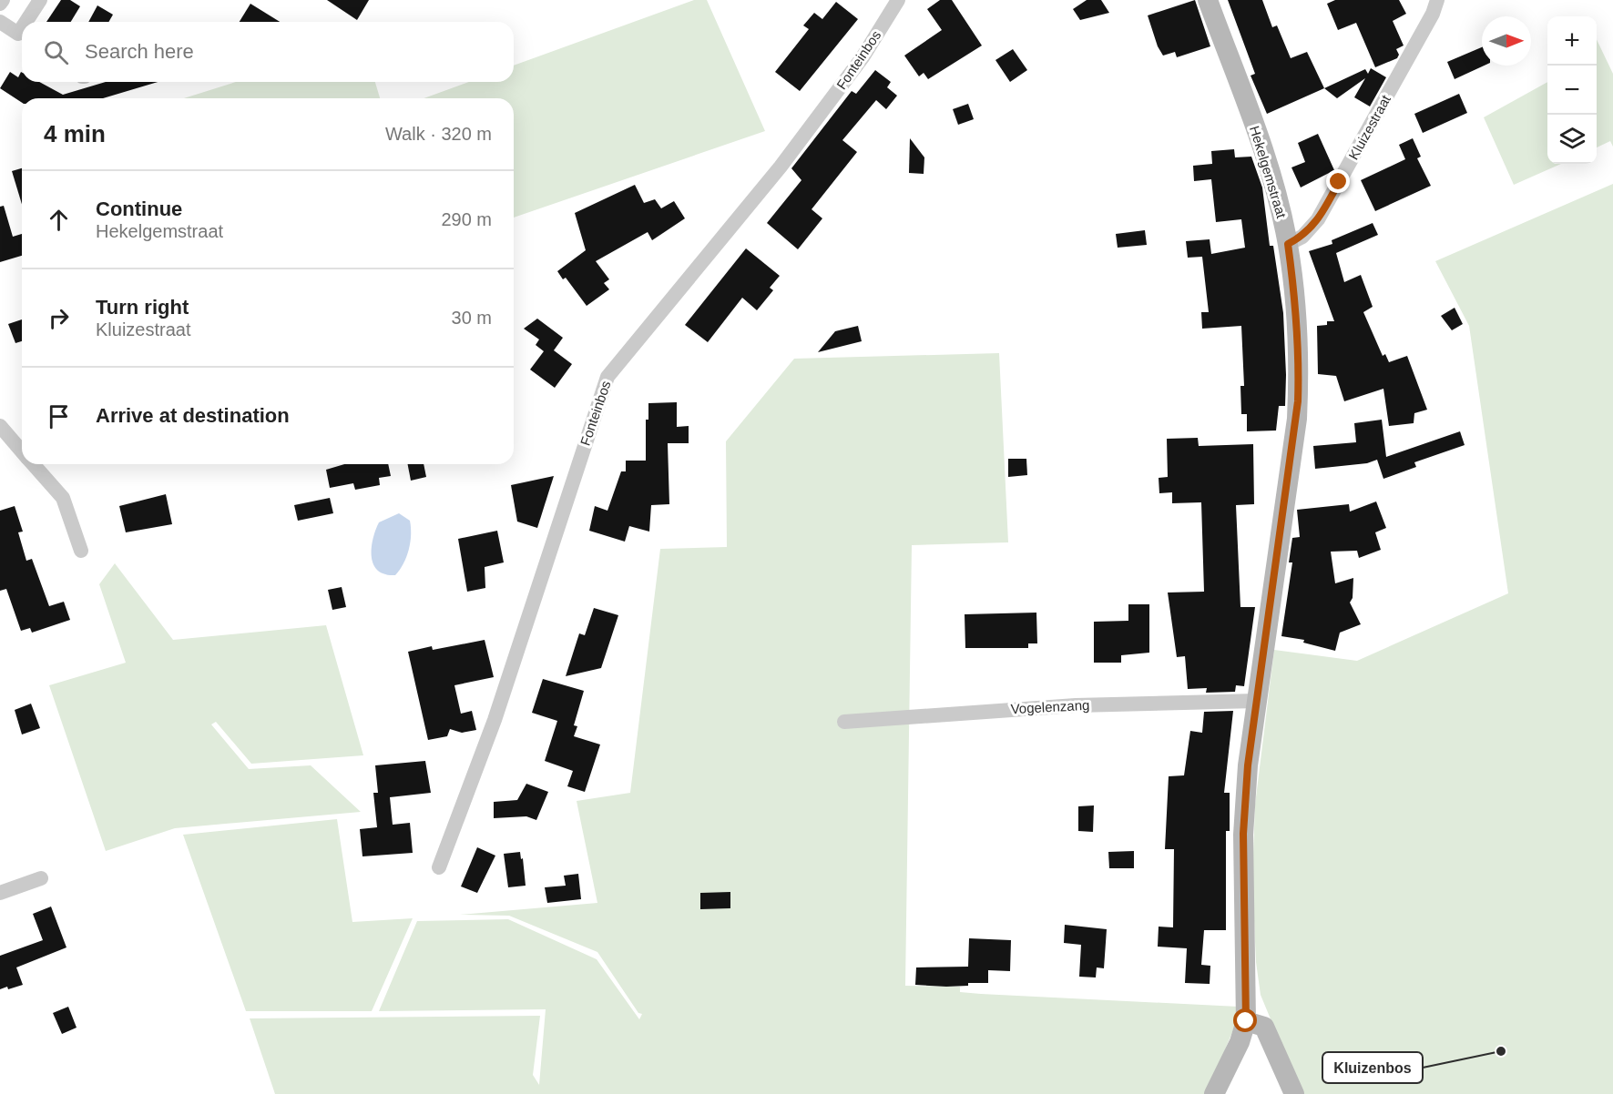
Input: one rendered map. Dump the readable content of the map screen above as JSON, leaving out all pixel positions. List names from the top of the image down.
{
  "streets": {
    "street": [
      "Fonteinbos",
      "Kluizestraat",
      "Hekelgemstraat",
      "Vogelenzang"
    ]
  },
  "crossings": [
    ["Kluizestraat", "Hekelgemstraat"],
    ["Hekelgemstraat", "Vogelenzang"]
  ],
  "places": ["Kluizenbos"],
  "north": "right",
  "page": {
    "map_buttons": ["+", "−"],
    "search": "Search here",
    "heading": ["4 min", "Walk · 320 m"],
    "list": [
      ["Continue", "Hekelgemstraat", "290 m"],
      ["Turn right", "Kluizestraat", "30 m"],
      "Arrive at destination"
    ]
  }
}
